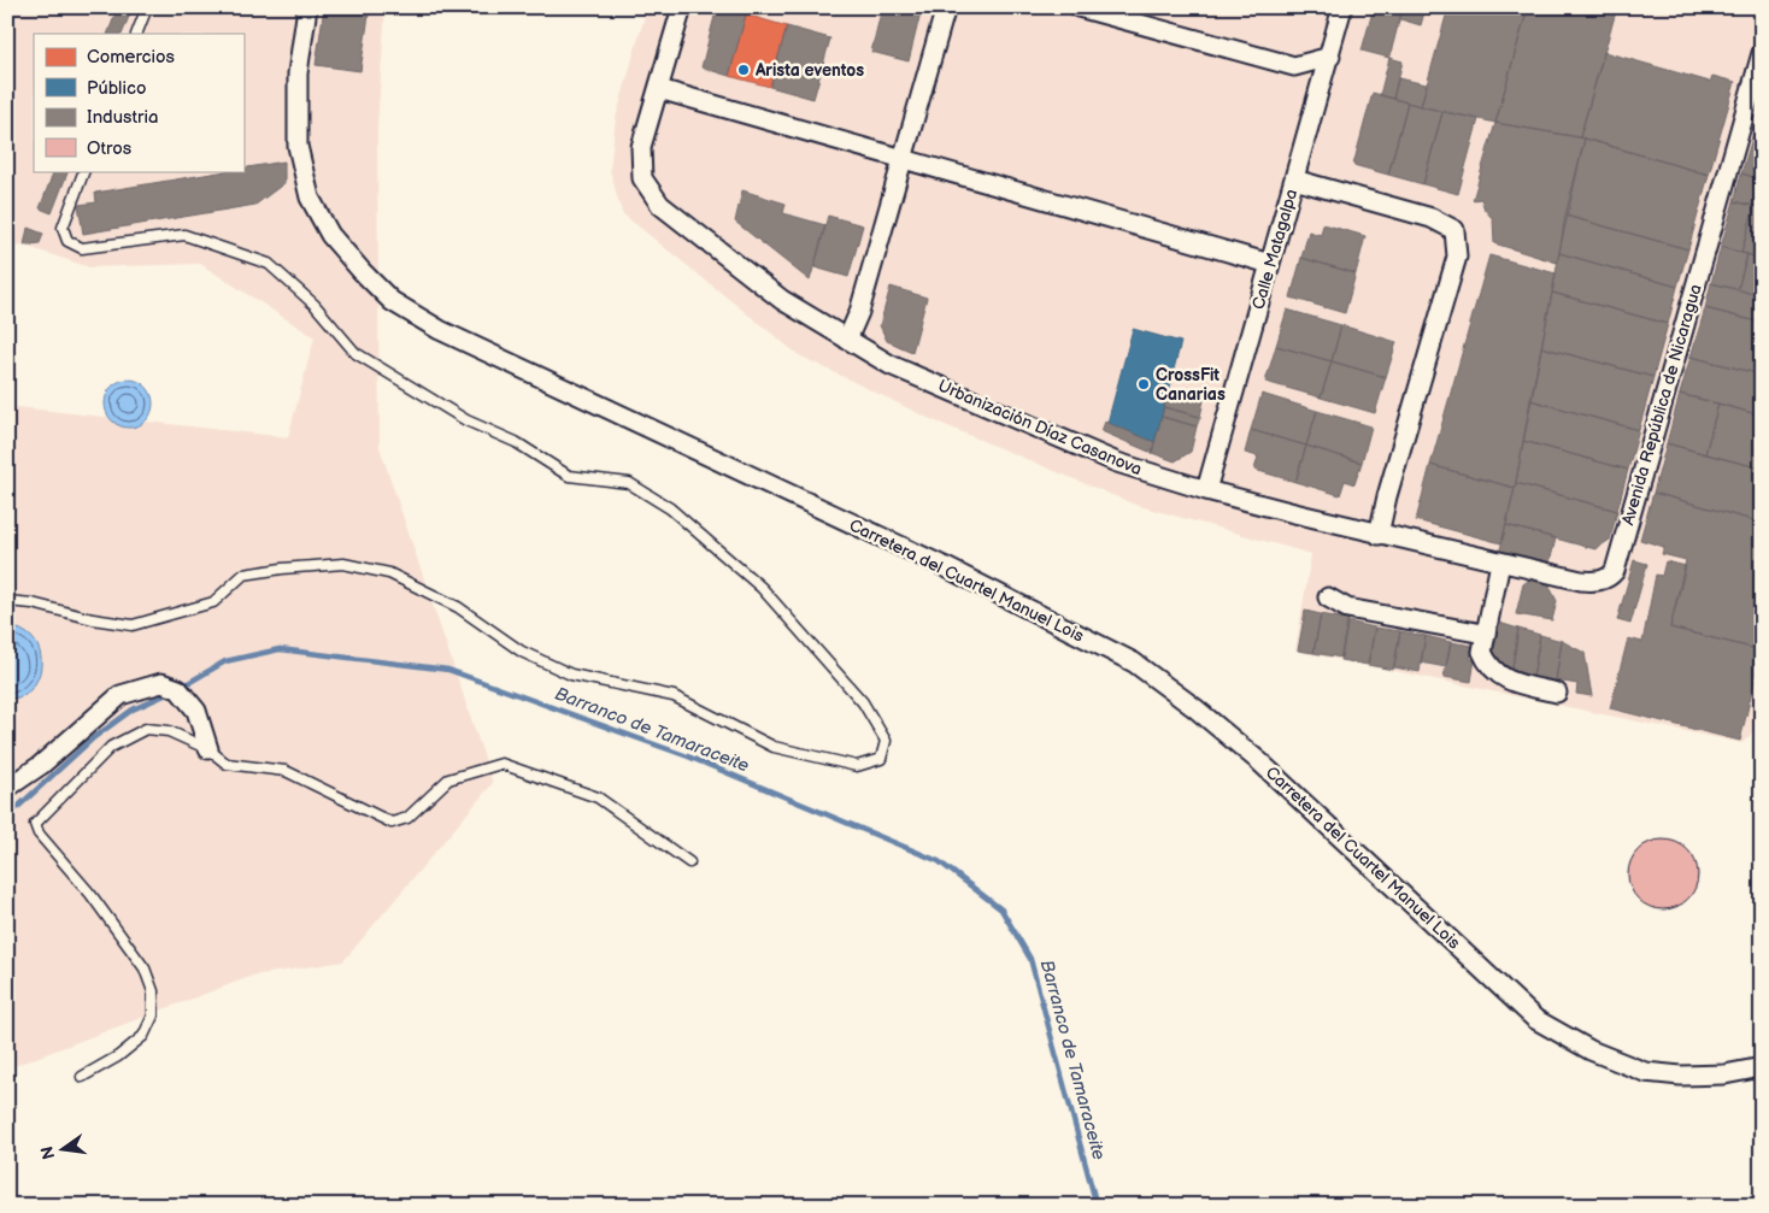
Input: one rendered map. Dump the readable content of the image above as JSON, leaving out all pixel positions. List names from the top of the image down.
{
  "streets": {
    "street": [
      "Calle Matagalpa",
      "Avenida República de Nicaragua",
      "Urbanización Díaz Casanova",
      "Carretera del Cuartel Manuel Lois"
    ]
  },
  "crossings": [
    ["Calle Matagalpa", "Urbanización Díaz Casanova"],
    ["Avenida República de Nicaragua", "Urbanización Díaz Casanova"]
  ],
  "water": ["Barranco de Tamaraceite"],
  "places": ["Arista eventos", "CrossFit Canarias"],
  "legend": [
    "Comercios",
    "Público",
    "Industria",
    "Otros"
  ],
  "north": "left"
}
